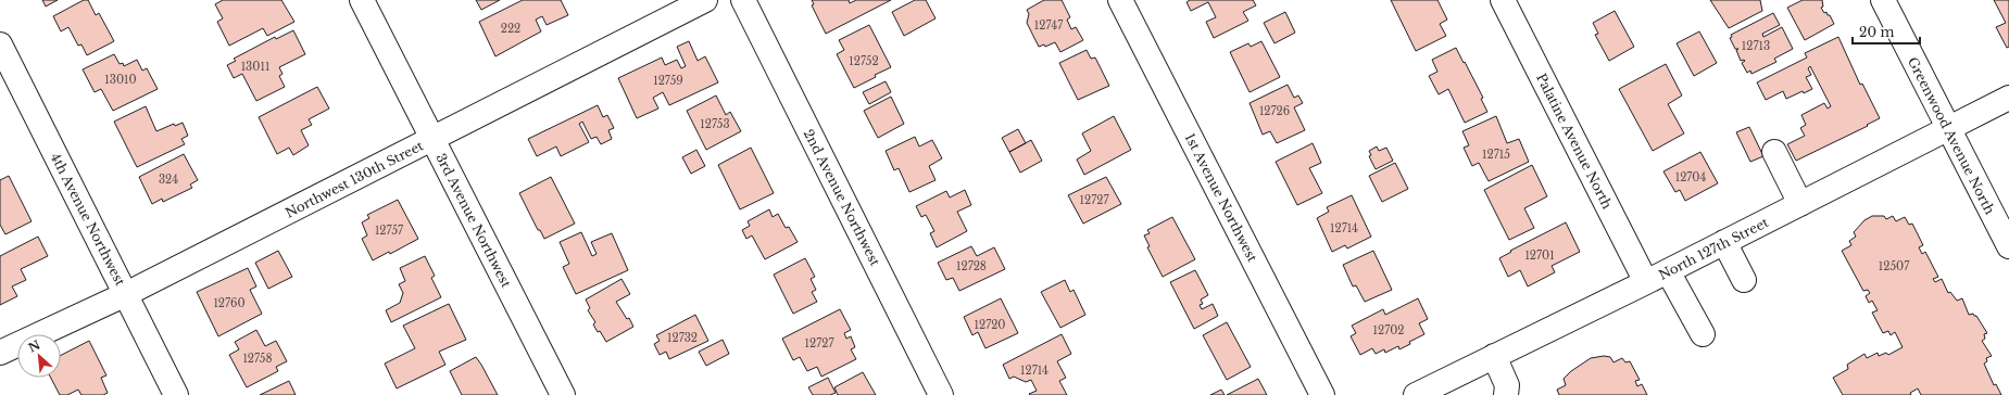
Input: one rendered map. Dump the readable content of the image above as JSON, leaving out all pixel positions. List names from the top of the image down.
{
  "streets": {
    "street": [
      "Greenwood Avenue North",
      "Palatine Avenue North",
      "Northwest 130th Street",
      "2nd Avenue Northwest",
      "1st Avenue Northwest",
      "4th Avenue Northwest",
      "3rd Avenue Northwest",
      "North 127th Street"
    ]
  },
  "crossings": [
    ["Greenwood Avenue North", "North 127th Street"],
    ["Palatine Avenue North", "North 127th Street"],
    ["Northwest 130th Street", "4th Avenue Northwest"],
    ["Northwest 130th Street", "3rd Avenue Northwest"]
  ],
  "house_numbers": [
    "12747",
    "222",
    "12713",
    "12752",
    "13011",
    "13010",
    "12759",
    "12726",
    "12753",
    "12715",
    "12704",
    "324",
    "12727",
    "12714",
    "12757",
    "12701",
    "12728",
    "12507",
    "12760",
    "12720",
    "12702",
    "12732",
    "12727",
    "12758",
    "12714"
  ],
  "scale_bar": "20 m",
  "north": "top left"
}
